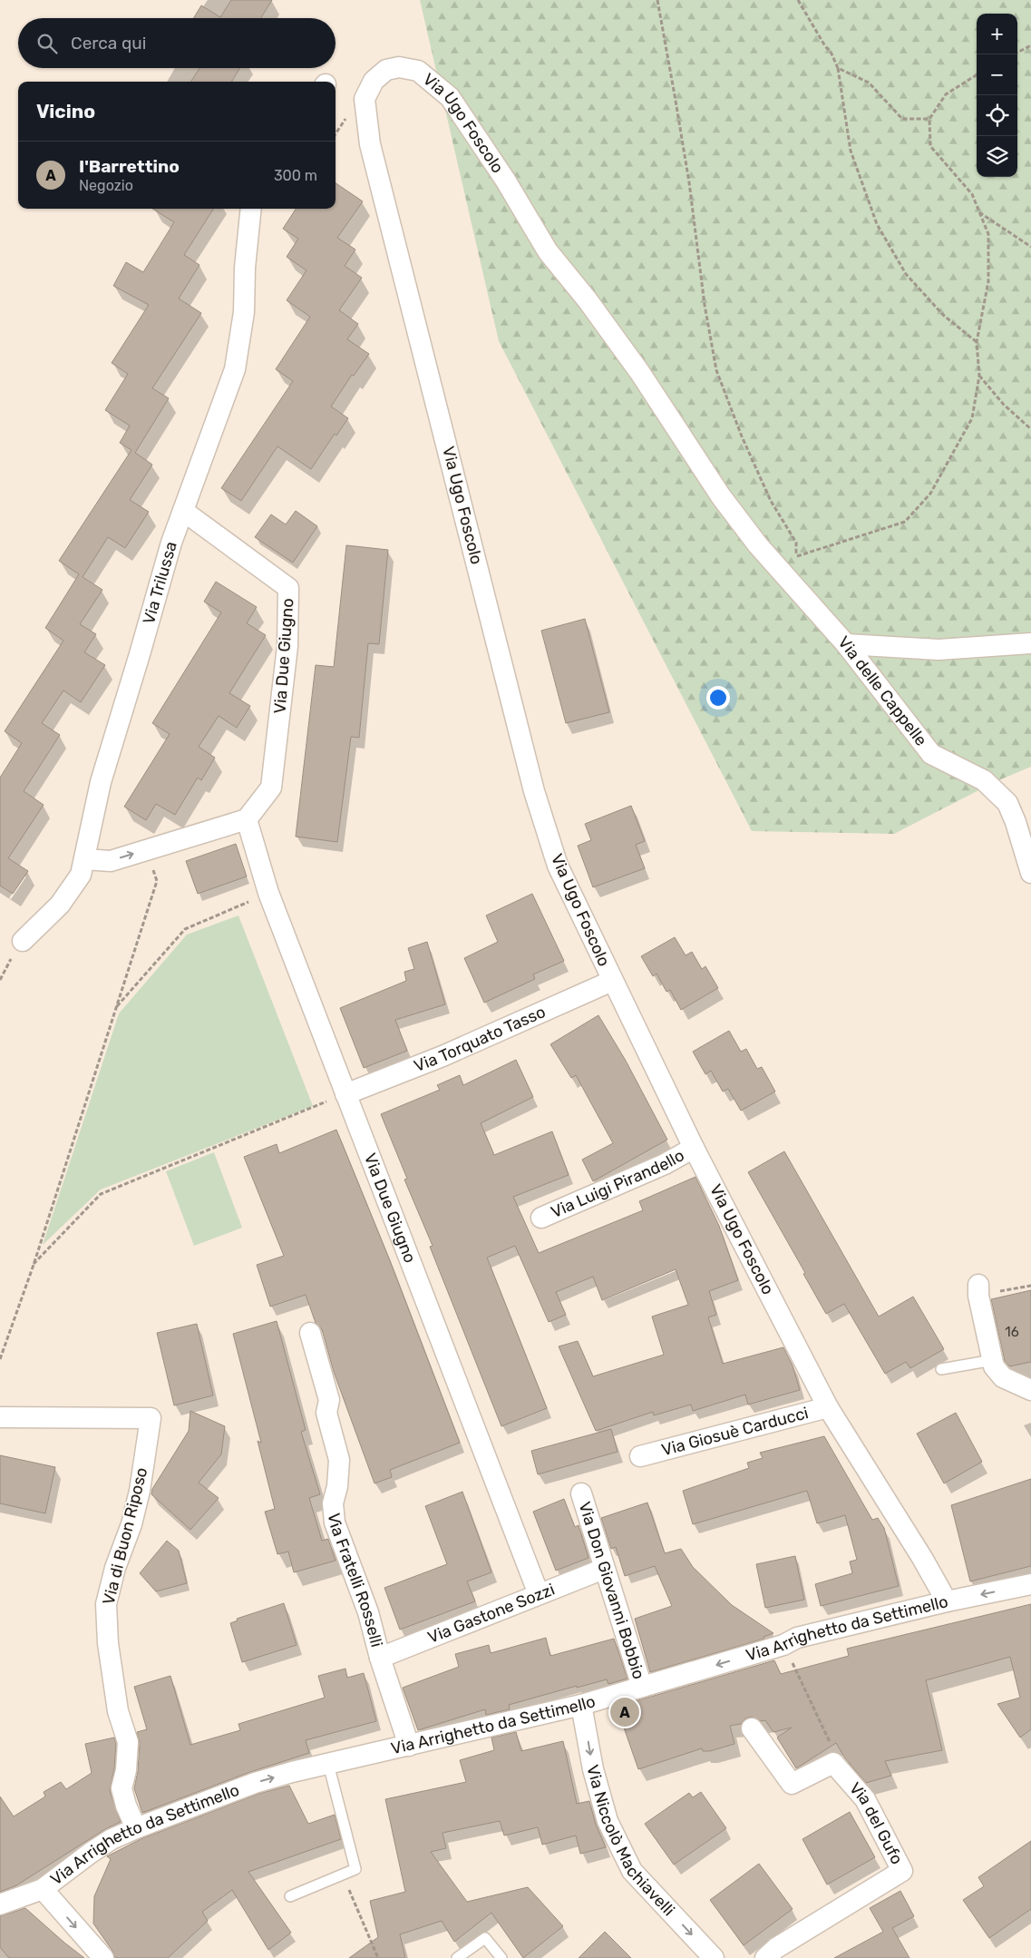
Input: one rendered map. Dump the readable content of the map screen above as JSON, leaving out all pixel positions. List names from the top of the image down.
{
  "streets": {
    "street": [
      "Via Ugo Foscolo",
      "Via Trilussa",
      "Via Due Giugno",
      "Via delle Cappelle",
      "Via Torquato Tasso",
      "Via Luigi Pirandello",
      "Via Giosuè Carducci",
      "Via di Buon Riposo",
      "Via Fratelli Rosselli",
      "Via Don Giovanni Bobbio",
      "Via Gastone Sozzi",
      "Via Arrighetto da Settimello",
      "Via del Gufo",
      "Via Niccolò Machiavelli"
    ]
  },
  "crossings": [
    ["Via Ugo Foscolo", "Via delle Cappelle"],
    ["Via Ugo Foscolo", "Via Torquato Tasso"],
    ["Via Ugo Foscolo", "Via Luigi Pirandello"],
    ["Via Ugo Foscolo", "Via Giosuè Carducci"],
    ["Via Ugo Foscolo", "Via Arrighetto da Settimello"],
    ["Via Trilussa", "Via Due Giugno"],
    ["Via Due Giugno", "Via Torquato Tasso"],
    ["Via Due Giugno", "Via Gastone Sozzi"],
    ["Via di Buon Riposo", "Via Arrighetto da Settimello"],
    ["Via Fratelli Rosselli", "Via Gastone Sozzi"],
    ["Via Fratelli Rosselli", "Via Arrighetto da Settimello"],
    ["Via Don Giovanni Bobbio", "Via Gastone Sozzi"],
    ["Via Don Giovanni Bobbio", "Via Arrighetto da Settimello"],
    ["Via Arrighetto da Settimello", "Via Niccolò Machiavelli"]
  ],
  "one_way": ["Via Niccolò Machiavelli"],
  "house_numbers": ["16"],
  "page": {
    "map_buttons": ["+", "−"],
    "search": "Cerca qui",
    "heading": "Vicino",
    "list": [
      {
        "mark": "A",
        "name": "I'Barrettino",
        "note": "Negozio",
        "value": "300 m"
      }
    ],
    "pins": "A"
  }
}
